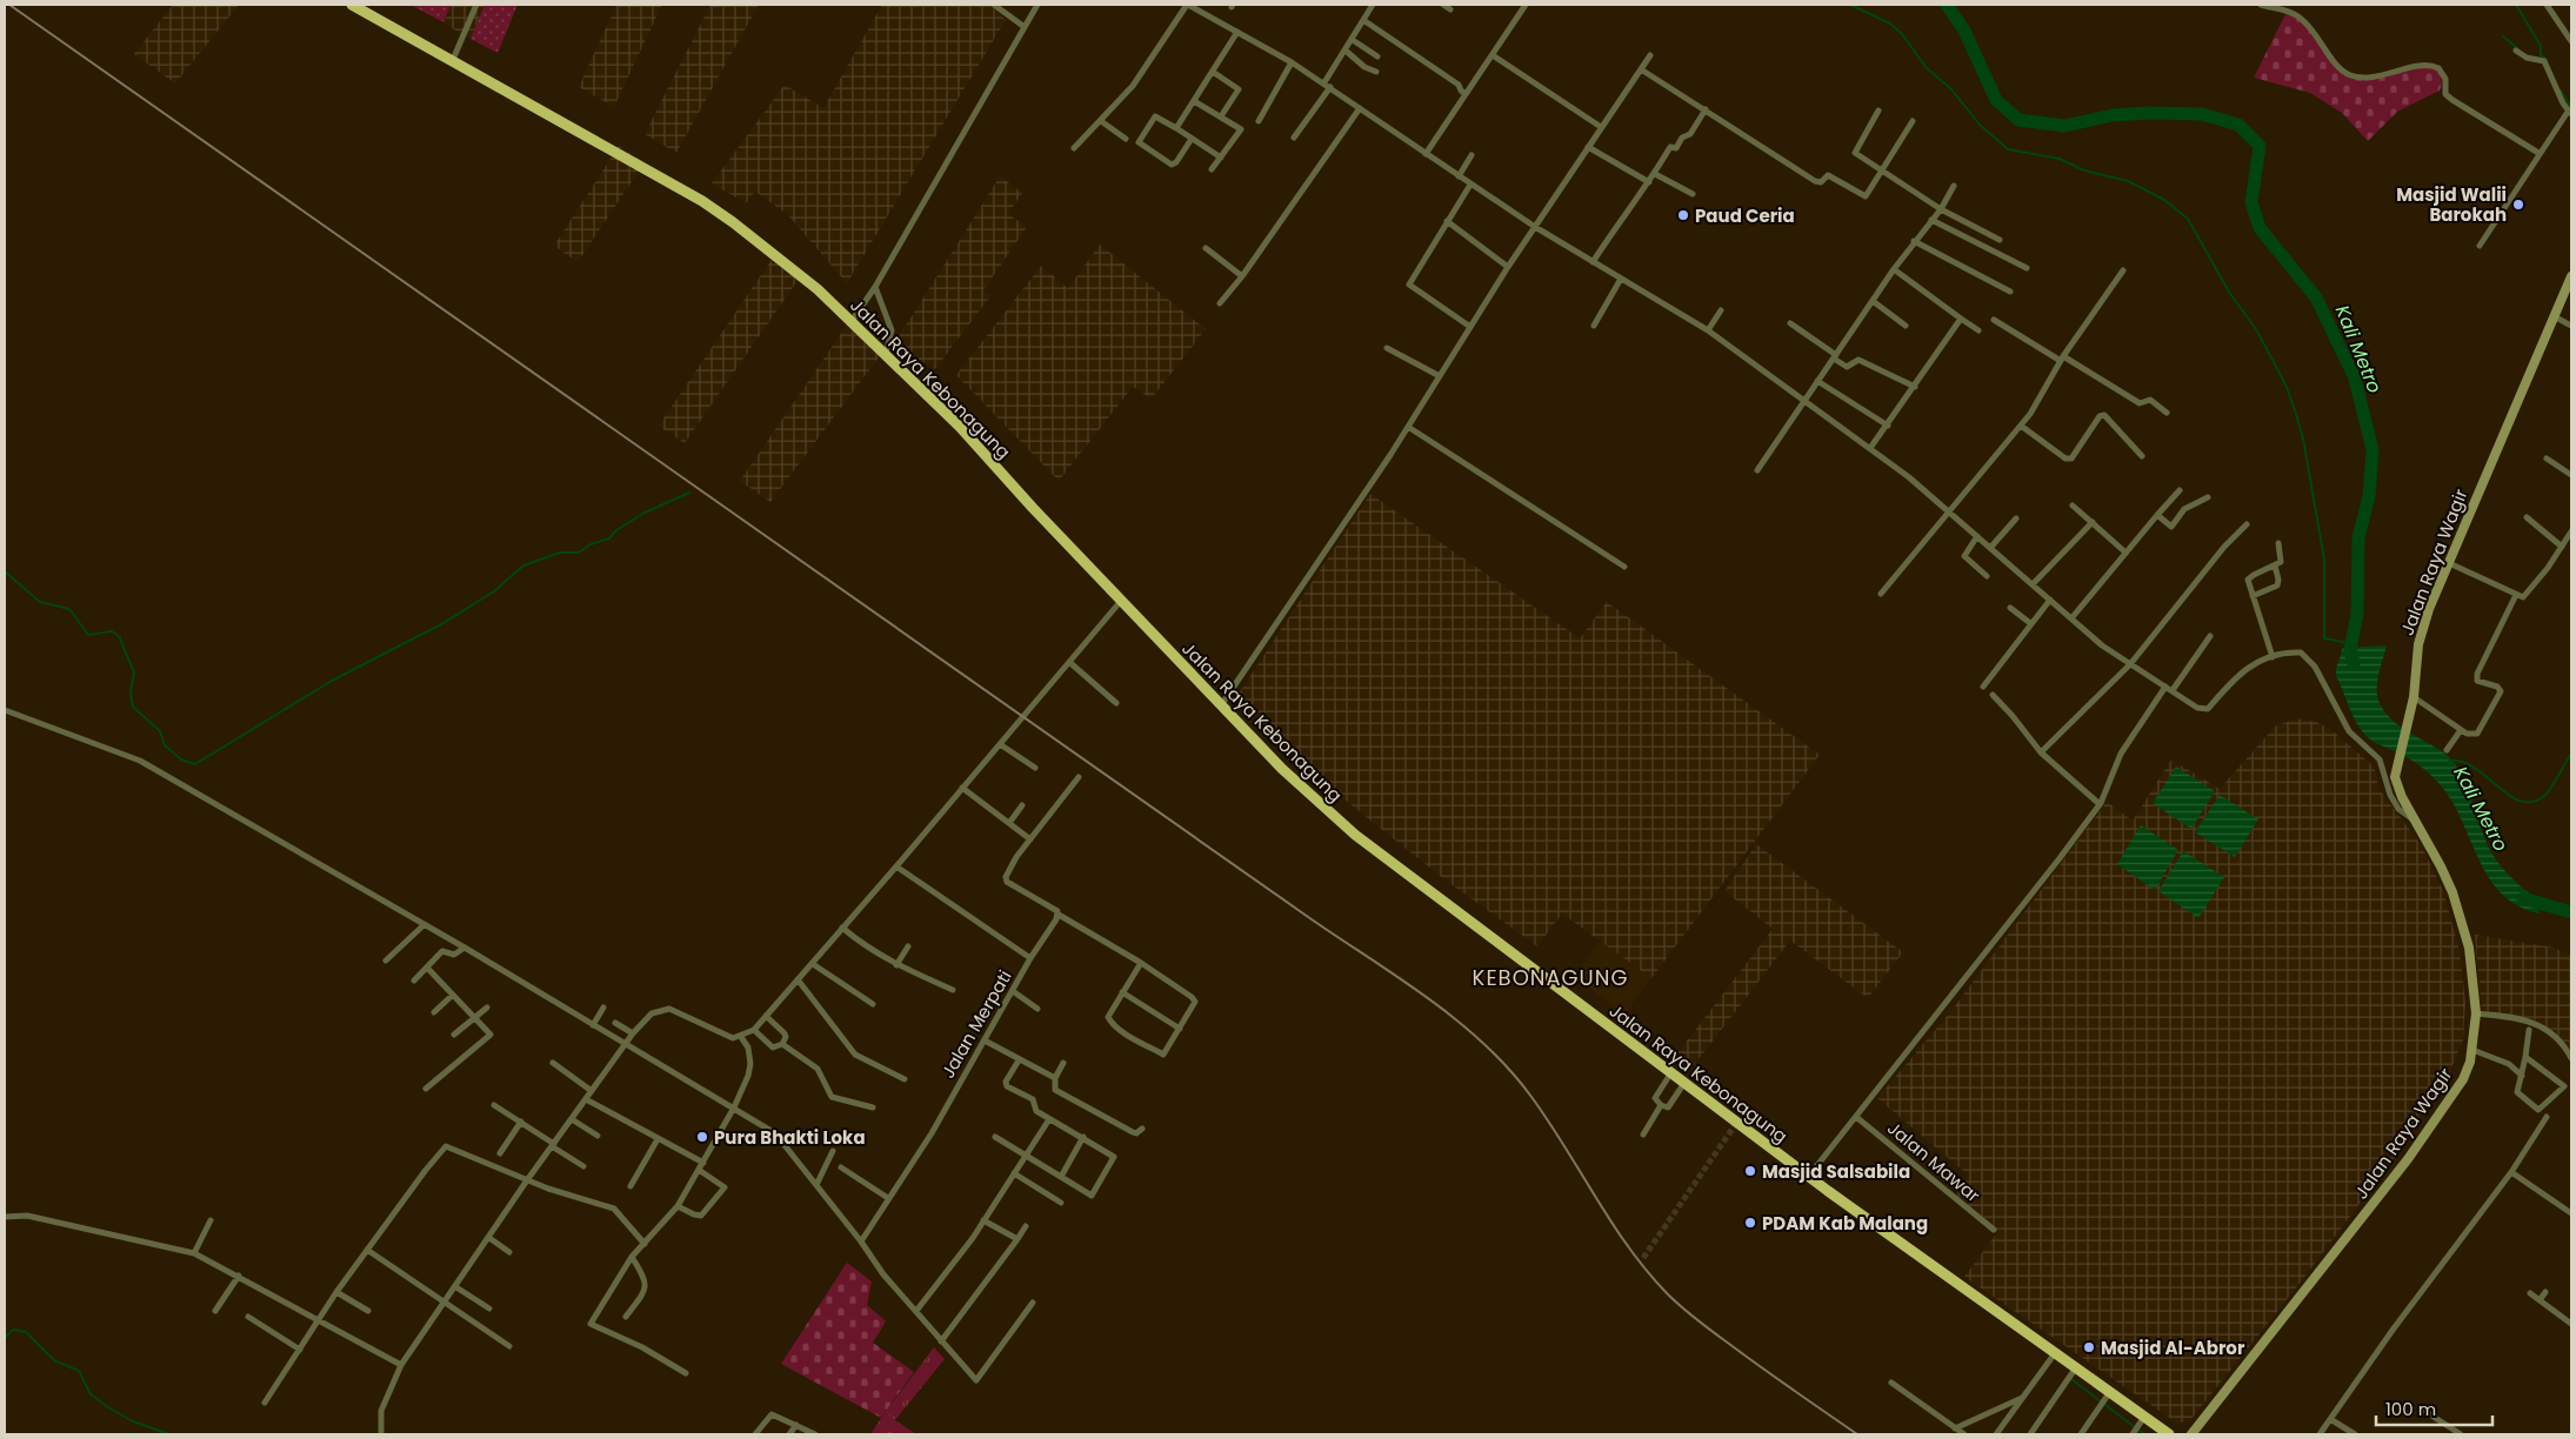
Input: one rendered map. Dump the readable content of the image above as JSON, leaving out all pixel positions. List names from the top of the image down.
{
  "streets": {
    "highway": ["Jalan Raya Kebonagung"],
    "main road": ["Jalan Raya Wagir"],
    "street": ["Jalan Merpati", "Jalan Mawar"]
  },
  "districts": ["KEBONAGUNG"],
  "water": ["Kali Metro"],
  "places": [
    "Masjid Walii Barokah",
    "Paud Ceria",
    "Pura Bhakti Loka",
    "Masjid Salsabila",
    "PDAM Kab Malang",
    "Masjid Al-Abror"
  ],
  "scale_bar": "100 m"
}
